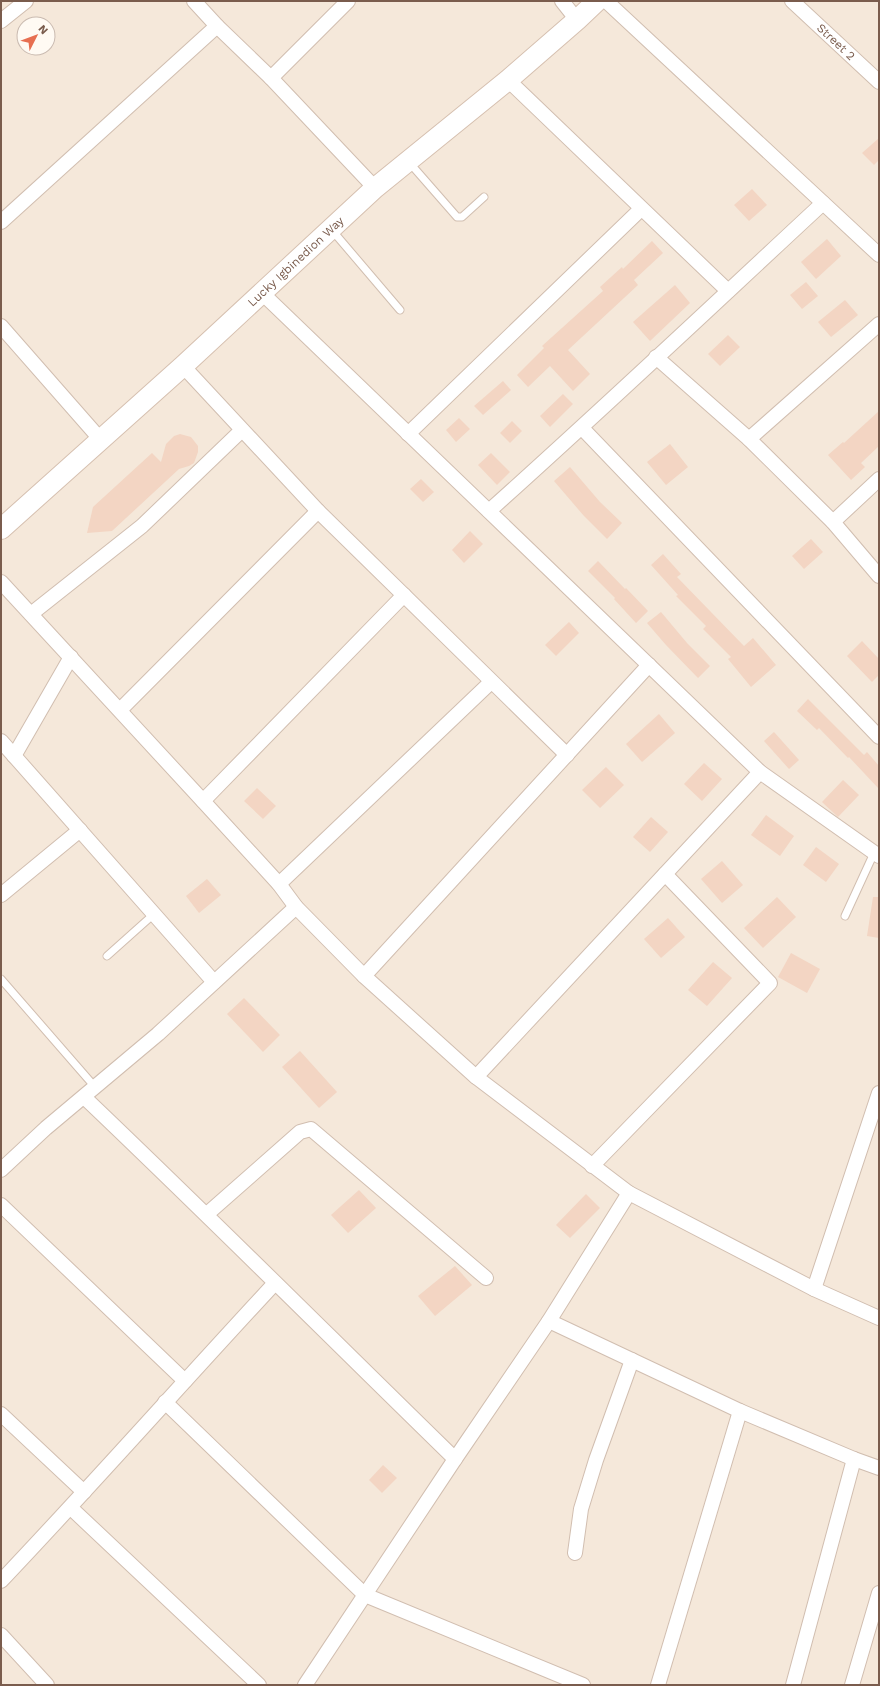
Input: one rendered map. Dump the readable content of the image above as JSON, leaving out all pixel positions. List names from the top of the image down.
{
  "streets": {
    "street": ["Street 2", "Lucky Igbinedion Way"]
  },
  "north": "top right"
}
